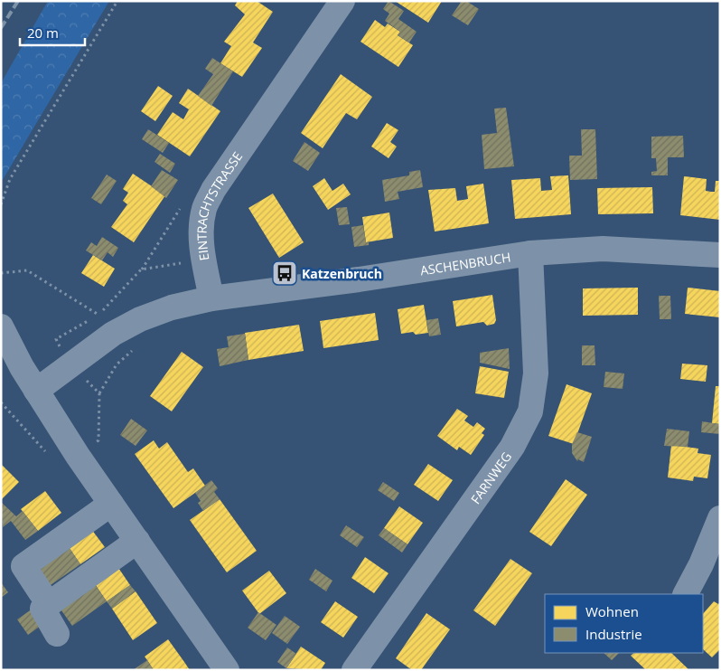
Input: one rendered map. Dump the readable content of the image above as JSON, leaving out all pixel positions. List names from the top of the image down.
{
  "streets": {
    "street": ["EINTRACHTSTRASSE", "ASCHENBRUCH", "FARNWEG"]
  },
  "crossings": [
    ["EINTRACHTSTRASSE", "ASCHENBRUCH"],
    ["ASCHENBRUCH", "FARNWEG"]
  ],
  "places": {
    "bus stop": ["Katzenbruch"]
  },
  "legend": ["Wohnen", "Industrie"],
  "scale_bar": "20 m"
}
